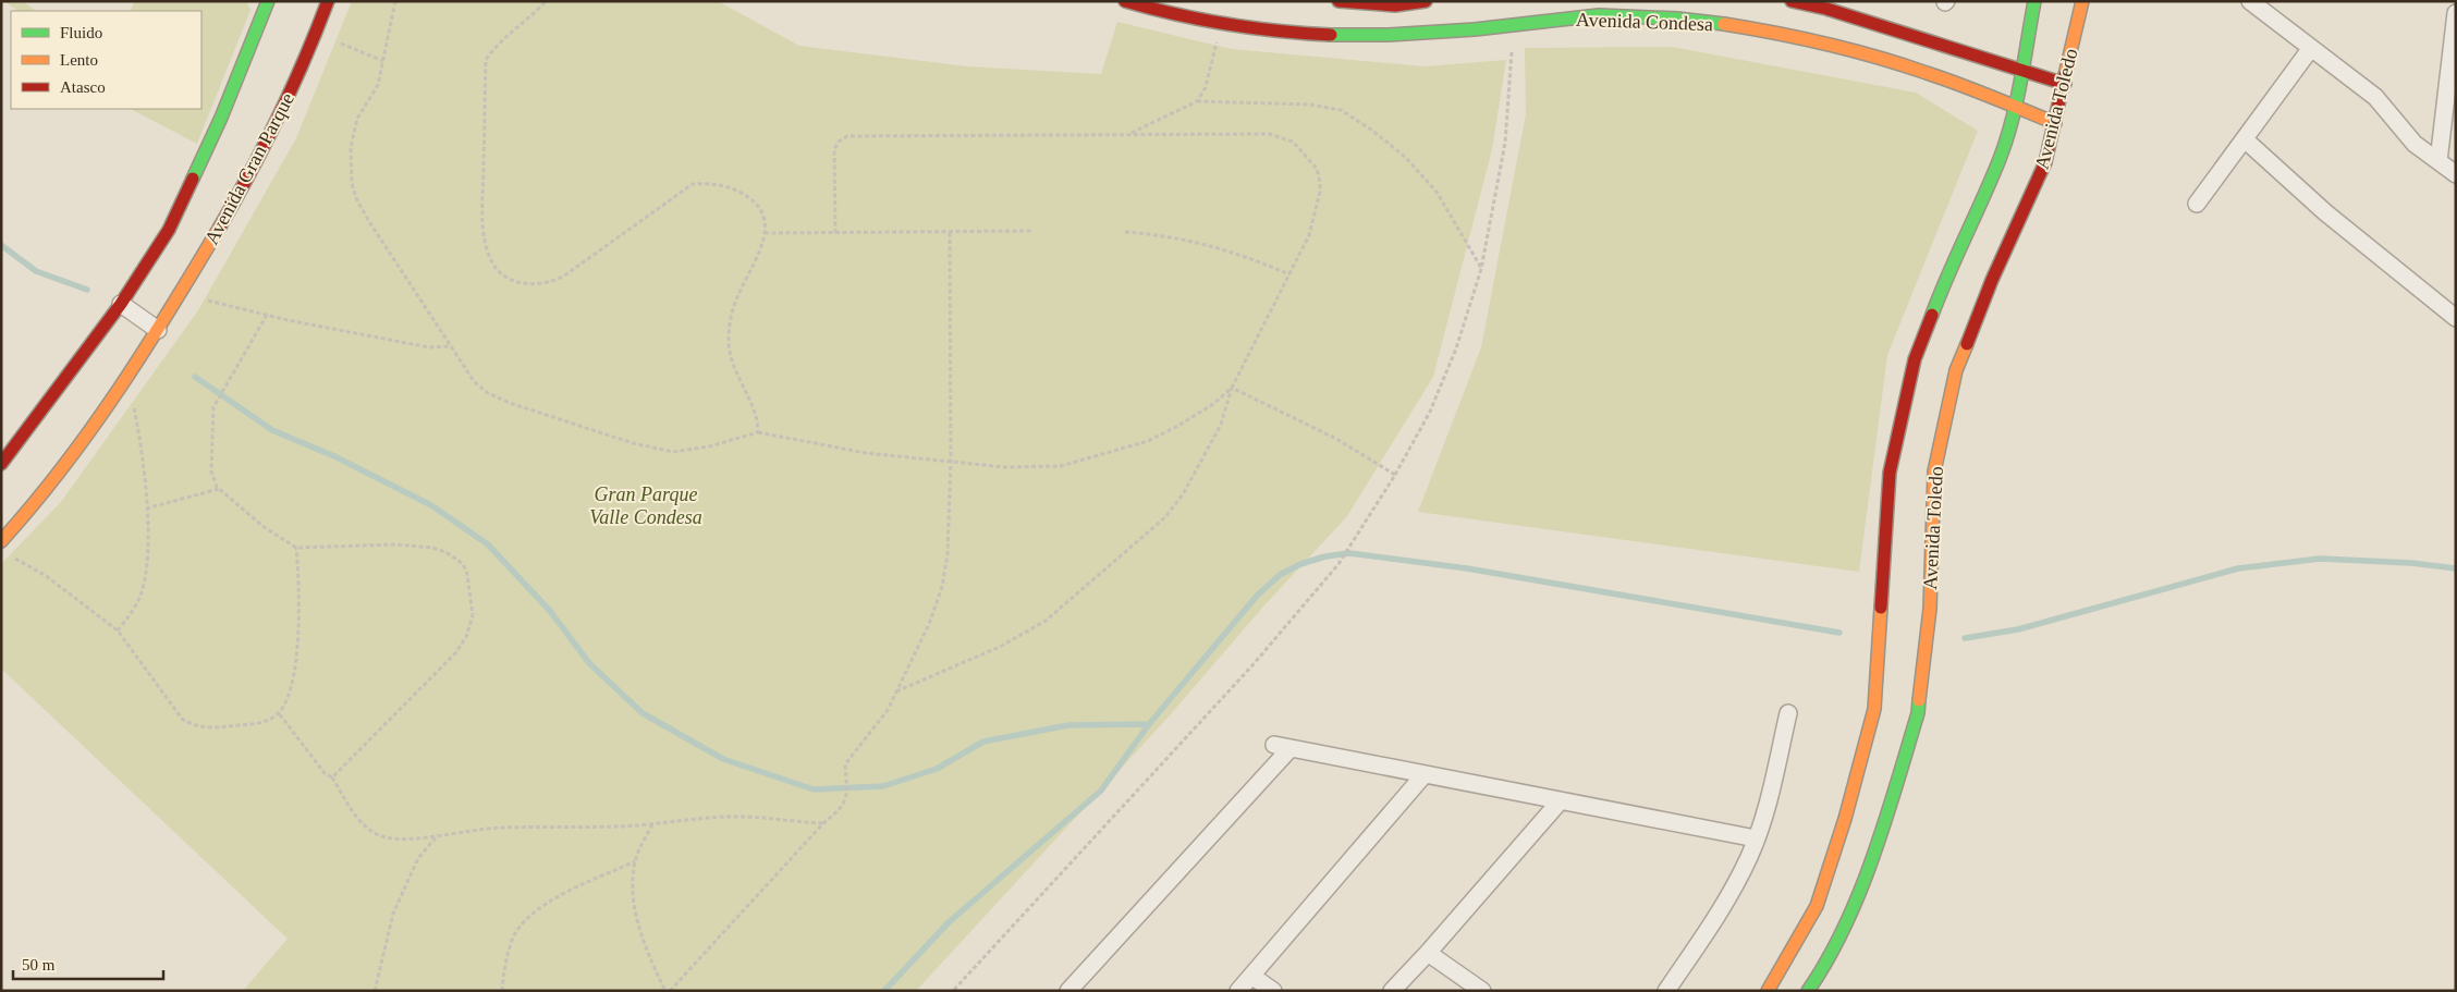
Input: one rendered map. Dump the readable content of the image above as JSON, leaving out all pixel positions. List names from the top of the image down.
{
  "streets": {
    "street": ["Avenida Condesa", "Avenida Toledo", "Avenida Gran Parque"]
  },
  "crossings": [
    ["Avenida Condesa", "Avenida Toledo"]
  ],
  "parks": ["Gran Parque Valle Condesa"],
  "legend": ["Fluido", "Lento", "Atasco"],
  "scale_bar": "50 m"
}
